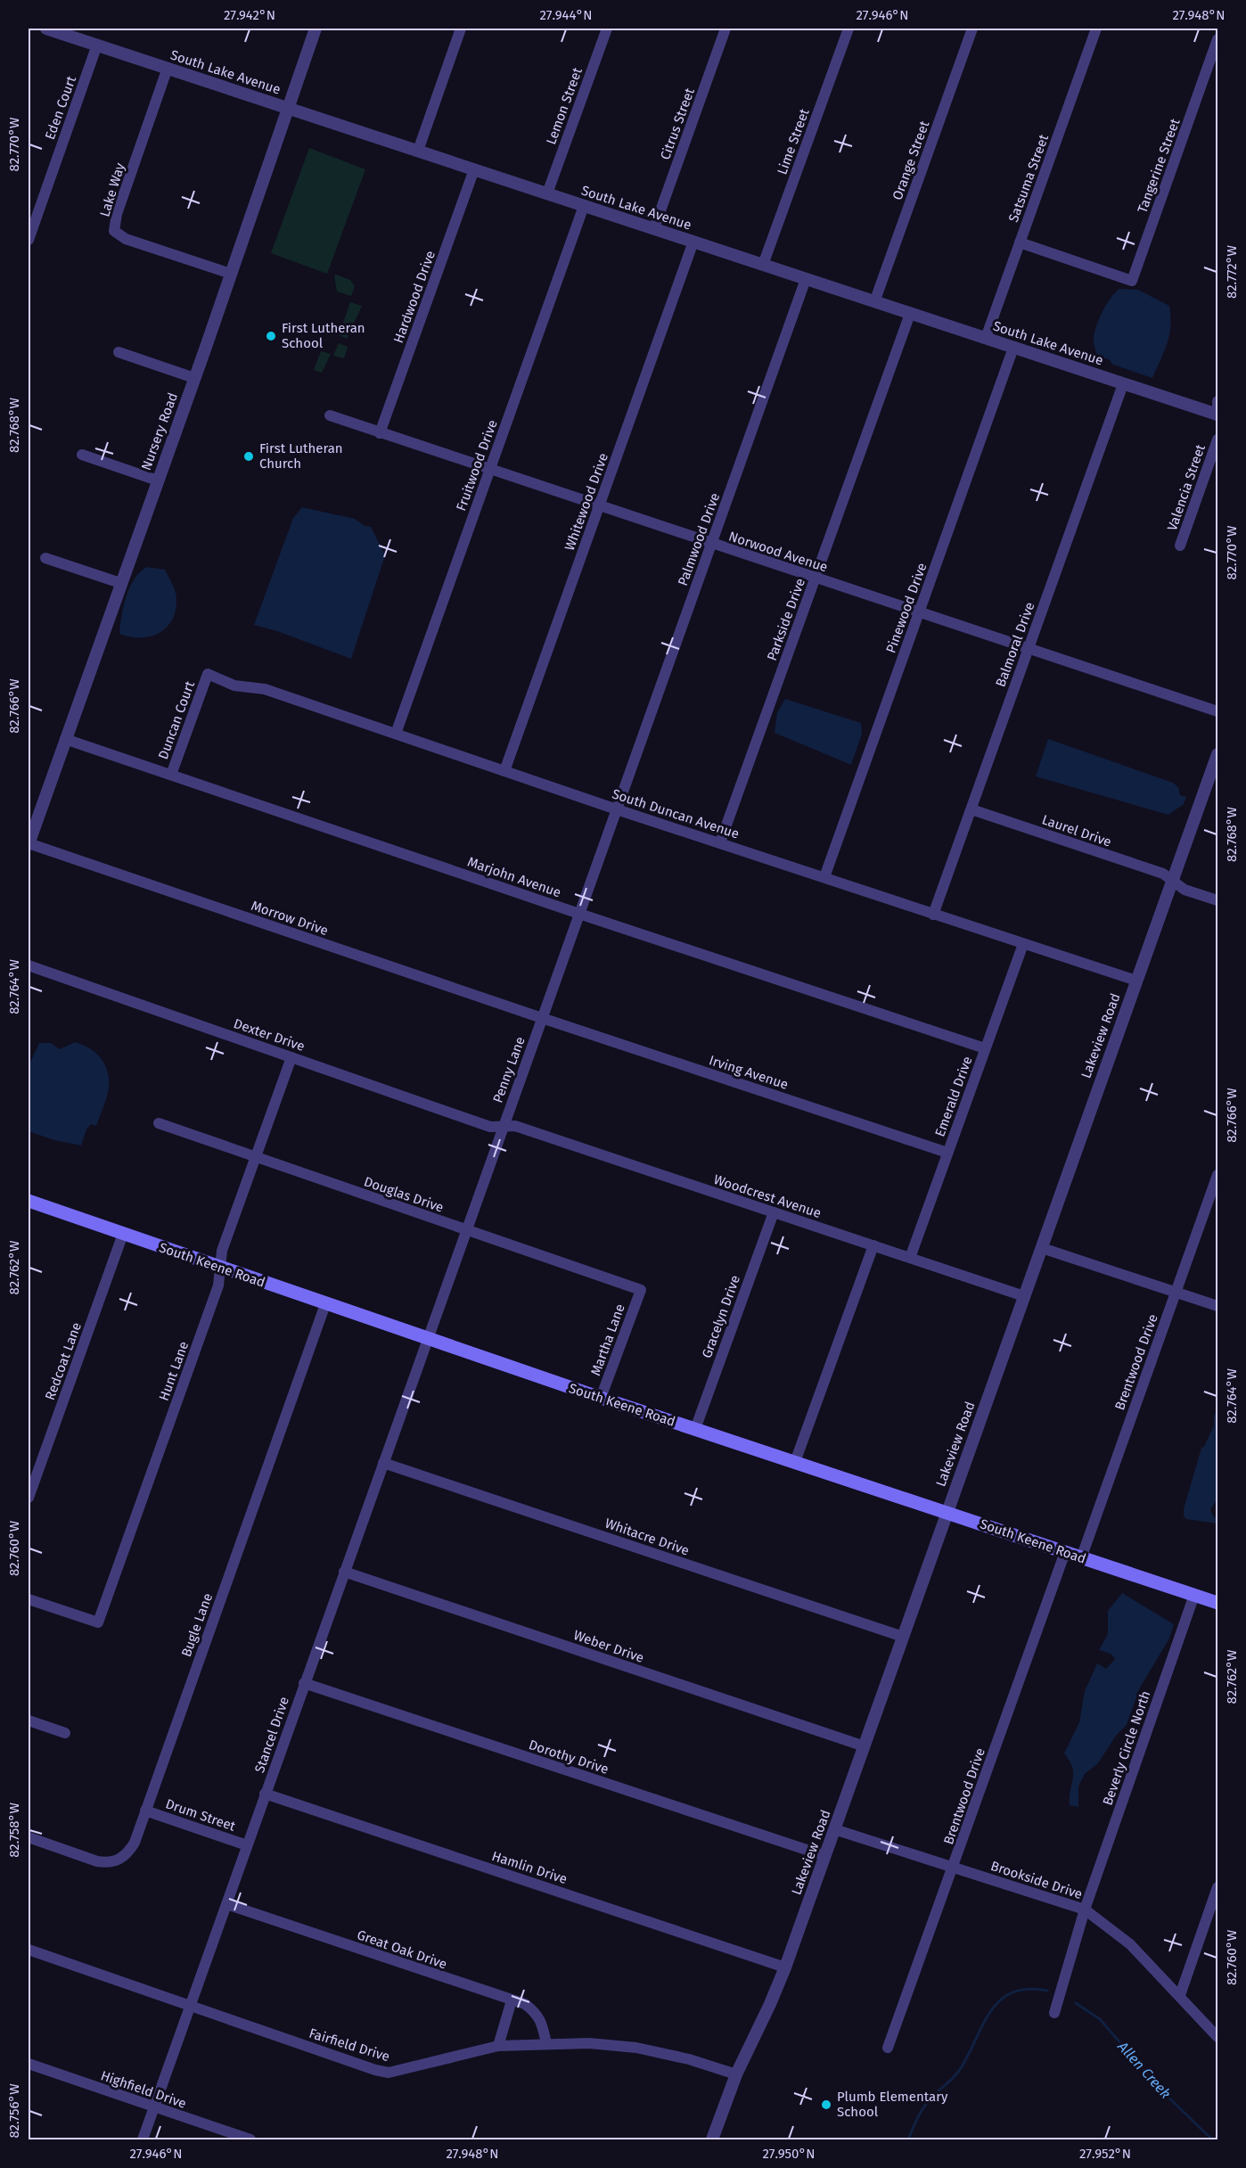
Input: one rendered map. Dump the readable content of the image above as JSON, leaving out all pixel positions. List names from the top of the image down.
{
  "streets": {
    "main road": ["South Keene Road"],
    "street": [
      "South Lake Avenue",
      "Lemon Street",
      "Eden Court",
      "Citrus Street",
      "Lime Street",
      "Orange Street",
      "Tangerine Street",
      "Satsuma Street",
      "Lake Way",
      "Hardwood Drive",
      "Nursery Road",
      "Fruitwood Drive",
      "Valencia Street",
      "Whitewood Drive",
      "Palmwood Drive",
      "Norwood Avenue",
      "Pinewood Drive",
      "Parkside Drive",
      "Balmoral Drive",
      "Duncan Court",
      "South Duncan Avenue",
      "Laurel Drive",
      "Marjohn Avenue",
      "Morrow Drive",
      "Dexter Drive",
      "Lakeview Road",
      "Penny Lane",
      "Irving Avenue",
      "Emerald Drive",
      "Douglas Drive",
      "Woodcrest Avenue",
      "Gracelyn Drive",
      "Martha Lane",
      "Redcoat Lane",
      "Brentwood Drive",
      "Hunt Lane",
      "Whitacre Drive",
      "Bugle Lane",
      "Weber Drive",
      "Stancel Drive",
      "Beverly Circle North",
      "Dorothy Drive",
      "Drum Street",
      "Hamlin Drive",
      "Brookside Drive",
      "Great Oak Drive",
      "Fairfield Drive",
      "Highfield Drive"
    ]
  },
  "crossings": [
    ["South Lake Avenue", "Lemon Street"],
    ["South Lake Avenue", "Eden Court"],
    ["South Lake Avenue", "Citrus Street"],
    ["South Lake Avenue", "Lime Street"],
    ["South Lake Avenue", "Orange Street"],
    ["South Lake Avenue", "Satsuma Street"],
    ["South Lake Avenue", "Lake Way"],
    ["South Lake Avenue", "Hardwood Drive"],
    ["South Lake Avenue", "Nursery Road"],
    ["South Lake Avenue", "Fruitwood Drive"],
    ["South Lake Avenue", "Whitewood Drive"],
    ["South Lake Avenue", "Palmwood Drive"],
    ["South Lake Avenue", "Pinewood Drive"],
    ["South Lake Avenue", "Parkside Drive"],
    ["South Lake Avenue", "Balmoral Drive"],
    ["Tangerine Street", "Satsuma Street"],
    ["Lake Way", "Nursery Road"],
    ["Hardwood Drive", "Norwood Avenue"],
    ["Nursery Road", "Marjohn Avenue"],
    ["Nursery Road", "Morrow Drive"],
    ["Fruitwood Drive", "Norwood Avenue"],
    ["Fruitwood Drive", "South Duncan Avenue"],
    ["Whitewood Drive", "Norwood Avenue"],
    ["Whitewood Drive", "South Duncan Avenue"],
    ["Palmwood Drive", "Norwood Avenue"],
    ["Palmwood Drive", "South Duncan Avenue"],
    ["Palmwood Drive", "Penny Lane"],
    ["Norwood Avenue", "Pinewood Drive"],
    ["Norwood Avenue", "Parkside Drive"],
    ["Norwood Avenue", "Balmoral Drive"],
    ["Pinewood Drive", "South Duncan Avenue"],
    ["Parkside Drive", "South Duncan Avenue"],
    ["Balmoral Drive", "South Duncan Avenue"],
    ["Balmoral Drive", "Laurel Drive"],
    ["Duncan Court", "South Duncan Avenue"],
    ["Duncan Court", "Marjohn Avenue"],
    ["South Duncan Avenue", "Lakeview Road"],
    ["South Duncan Avenue", "Penny Lane"],
    ["South Duncan Avenue", "Emerald Drive"],
    ["Laurel Drive", "Lakeview Road"],
    ["Marjohn Avenue", "Penny Lane"],
    ["Marjohn Avenue", "Emerald Drive"],
    ["Morrow Drive", "Penny Lane"],
    ["Morrow Drive", "Irving Avenue"],
    ["Dexter Drive", "Penny Lane"],
    ["Dexter Drive", "Woodcrest Avenue"],
    ["Dexter Drive", "Hunt Lane"],
    ["Lakeview Road", "Woodcrest Avenue"],
    ["Lakeview Road", "South Keene Road"],
    ["Lakeview Road", "Whitacre Drive"],
    ["Lakeview Road", "Weber Drive"],
    ["Lakeview Road", "Dorothy Drive"],
    ["Lakeview Road", "Hamlin Drive"],
    ["Lakeview Road", "Brookside Drive"],
    ["Lakeview Road", "Fairfield Drive"],
    ["Penny Lane", "Irving Avenue"],
    ["Penny Lane", "Douglas Drive"],
    ["Penny Lane", "Woodcrest Avenue"],
    ["Penny Lane", "South Keene Road"],
    ["Penny Lane", "Stancel Drive"],
    ["Irving Avenue", "Emerald Drive"],
    ["Emerald Drive", "Woodcrest Avenue"],
    ["Douglas Drive", "Martha Lane"],
    ["Douglas Drive", "Hunt Lane"],
    ["Woodcrest Avenue", "Gracelyn Drive"],
    ["South Keene Road", "Gracelyn Drive"],
    ["South Keene Road", "Martha Lane"],
    ["South Keene Road", "Redcoat Lane"],
    ["South Keene Road", "Brentwood Drive"],
    ["South Keene Road", "Hunt Lane"],
    ["South Keene Road", "Bugle Lane"],
    ["South Keene Road", "Stancel Drive"],
    ["South Keene Road", "Beverly Circle North"],
    ["Brentwood Drive", "Brookside Drive"],
    ["Whitacre Drive", "Stancel Drive"],
    ["Bugle Lane", "Drum Street"],
    ["Weber Drive", "Stancel Drive"],
    ["Stancel Drive", "Dorothy Drive"],
    ["Stancel Drive", "Drum Street"],
    ["Stancel Drive", "Hamlin Drive"],
    ["Stancel Drive", "Great Oak Drive"],
    ["Stancel Drive", "Fairfield Drive"],
    ["Stancel Drive", "Highfield Drive"],
    ["Beverly Circle North", "Brookside Drive"],
    ["Great Oak Drive", "Fairfield Drive"]
  ],
  "water": ["Allen Creek"],
  "places": ["First Lutheran School", "First Lutheran Church", "Plumb Elementary School"],
  "coordinates": [
    "27.942°N",
    "27.944°N",
    "27.946°N",
    "27.948°N",
    "82.770°W",
    "82.772°W",
    "82.768°W",
    "82.766°W",
    "82.764°W",
    "82.762°W",
    "82.760°W",
    "82.758°W",
    "82.756°W",
    "27.950°N",
    "27.952°N"
  ]
}
